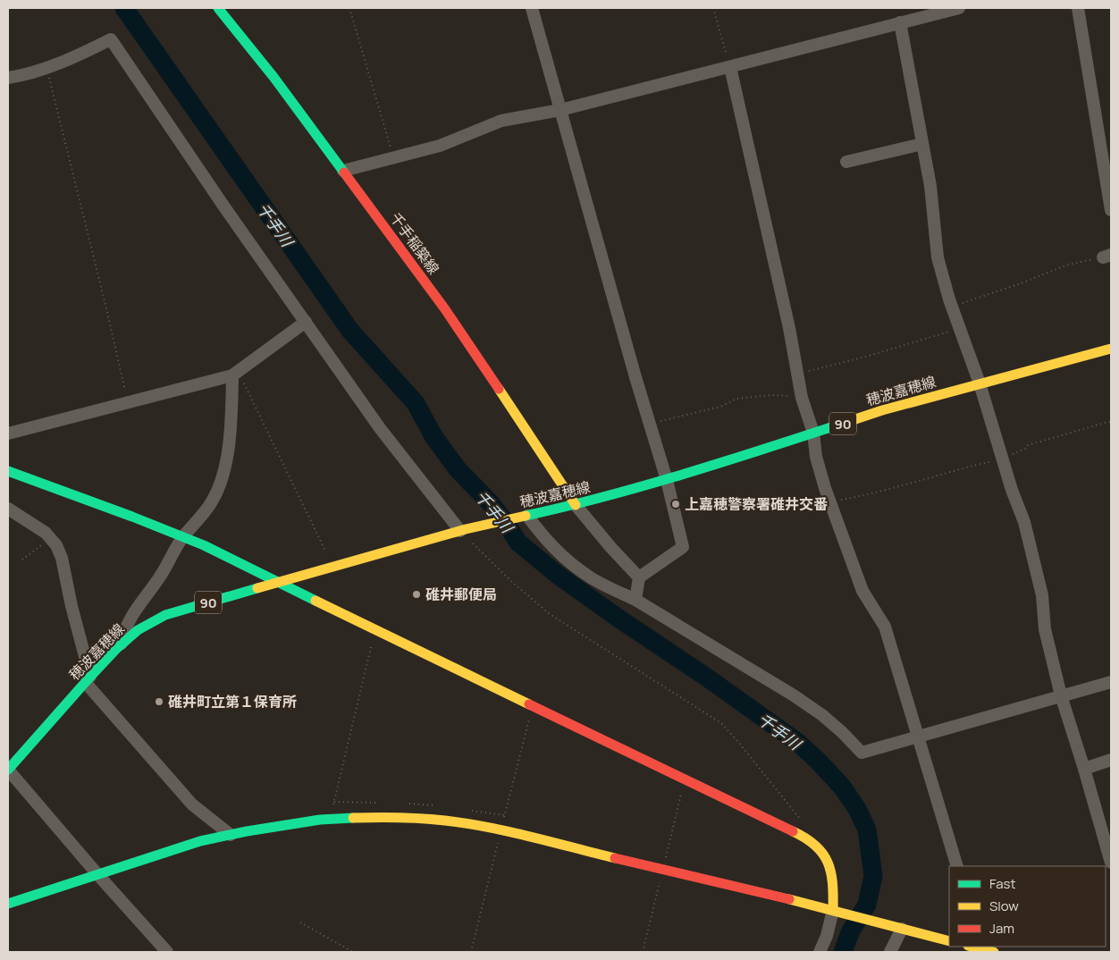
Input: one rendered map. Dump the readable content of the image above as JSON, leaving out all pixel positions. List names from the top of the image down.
{
  "streets": {
    "street": ["千手稲築線", "穂波嘉穂線", "90"]
  },
  "crossings": [
    ["千手稲築線", "穂波嘉穂線"]
  ],
  "water": ["千手川"],
  "places": ["上嘉穂警察署碓井交番", "碓井郵便局", "碓井町立第１保育所"],
  "legend": ["Fast", "Slow", "Jam"]
}
